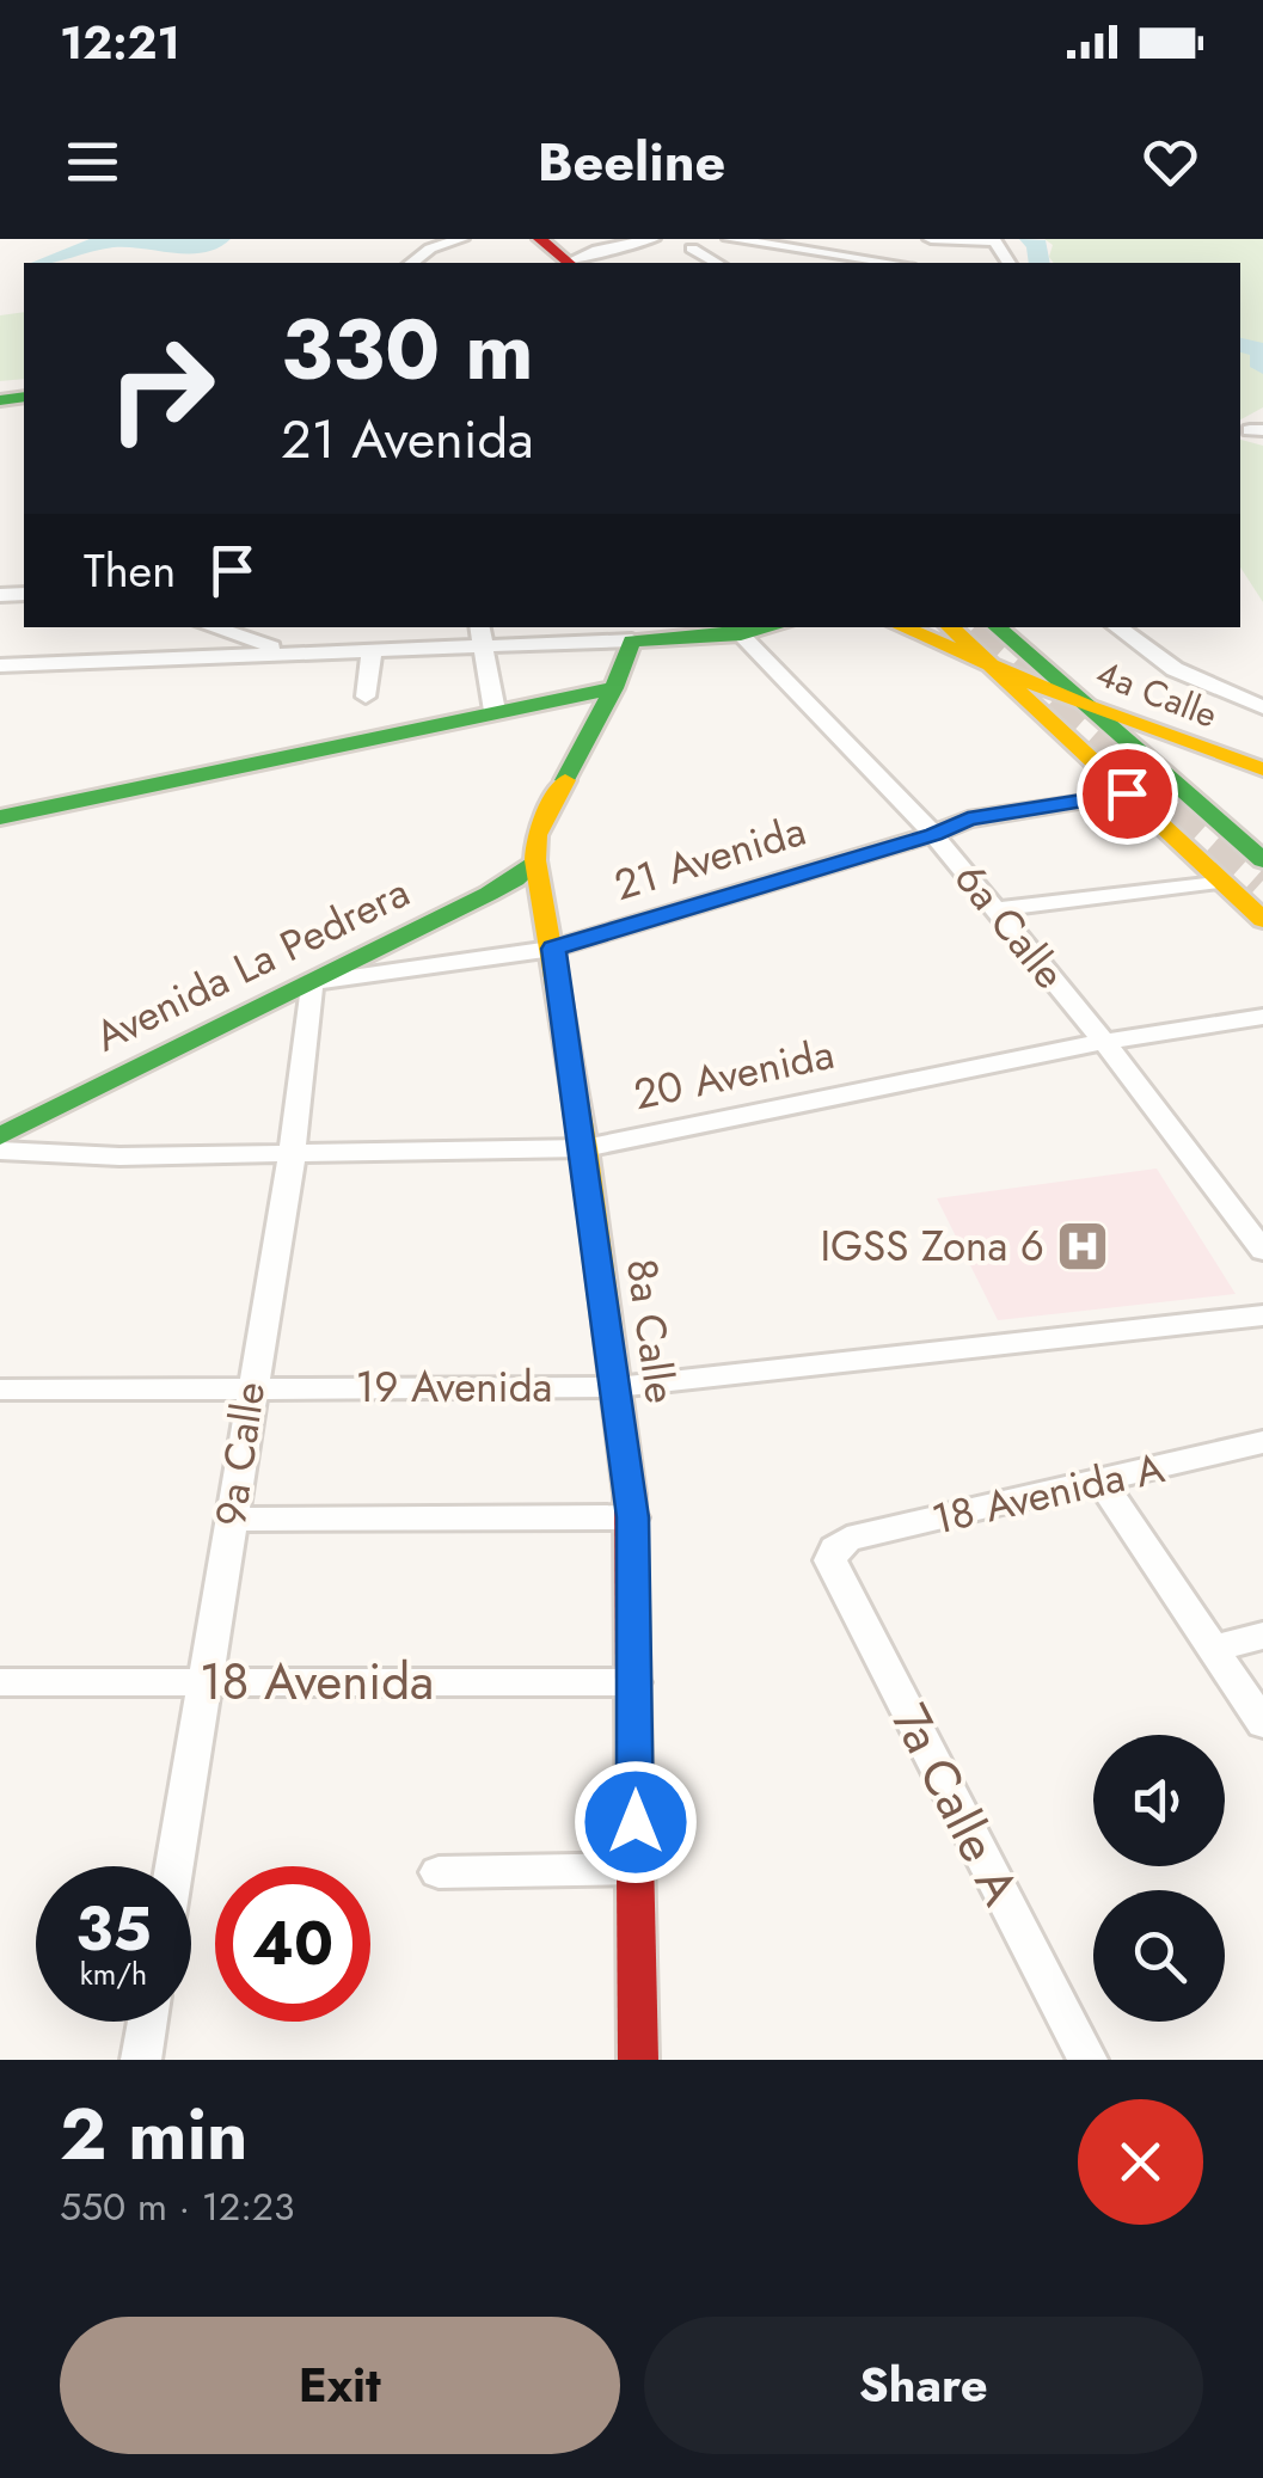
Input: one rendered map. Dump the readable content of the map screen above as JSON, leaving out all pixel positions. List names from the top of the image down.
{
  "streets": {
    "main road": ["4a Calle", "Avenida La Pedrera", "8a Calle"],
    "street": [
      "21 Avenida",
      "6a Calle",
      "20 Avenida",
      "19 Avenida",
      "9a Calle",
      "18 Avenida A",
      "18 Avenida",
      "7a Calle A"
    ]
  },
  "crossings": [
    ["21 Avenida", "6a Calle"],
    ["21 Avenida", "Avenida La Pedrera"],
    ["21 Avenida", "8a Calle"],
    ["21 Avenida", "9a Calle"],
    ["6a Calle", "20 Avenida"],
    ["Avenida La Pedrera", "8a Calle"],
    ["Avenida La Pedrera", "9a Calle"],
    ["20 Avenida", "8a Calle"],
    ["20 Avenida", "9a Calle"],
    ["8a Calle", "19 Avenida"],
    ["8a Calle", "18 Avenida"],
    ["19 Avenida", "9a Calle"],
    ["9a Calle", "18 Avenida"],
    ["18 Avenida A", "7a Calle A"]
  ],
  "places": {
    "hospital": ["IGSS Zona 6"]
  },
  "page": {
    "status": "12:21",
    "header": "Beeline",
    "turn": ["330 m", "21 Avenida"],
    "then": "Then",
    "speed": "35 km/h",
    "limit": "40",
    "heading": ["2 min", "550 m · 12:23"],
    "buttons": ["Exit", "Share"]
  }
}
